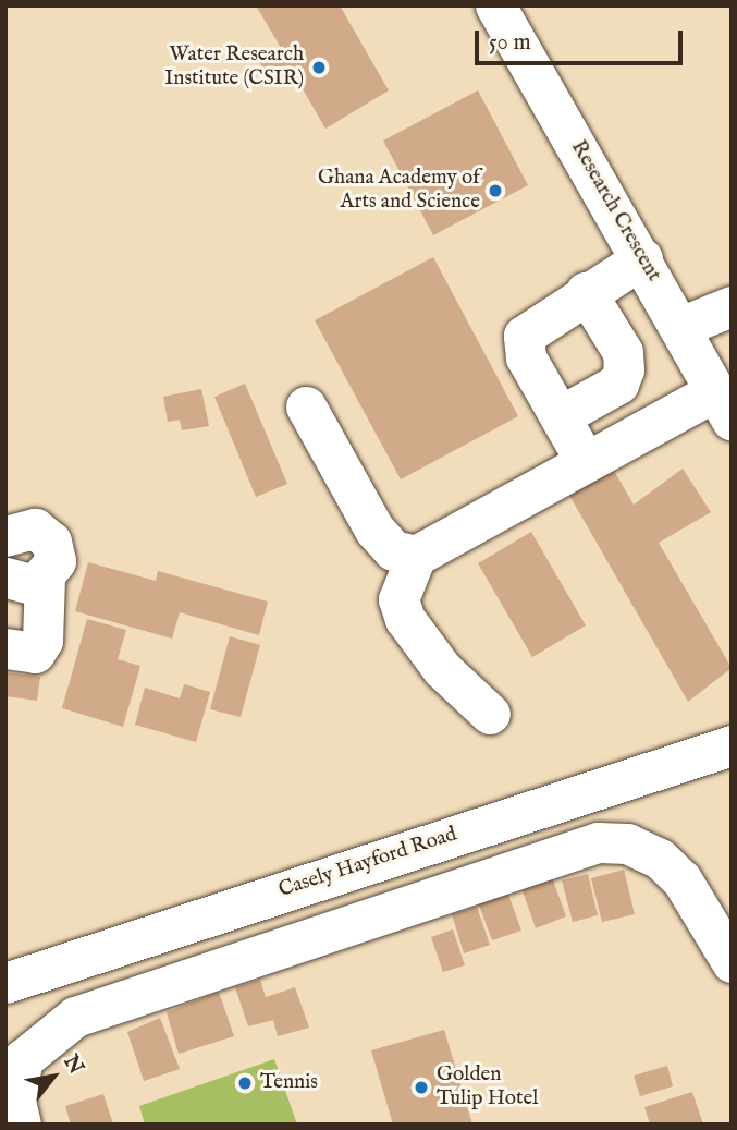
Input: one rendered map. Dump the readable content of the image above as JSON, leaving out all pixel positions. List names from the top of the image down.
{
  "streets": {
    "street": ["Research Crescent", "Casely Hayford Road"]
  },
  "places": [
    "Water Research Institute (CSIR)",
    "Ghana Academy of Arts and Science",
    "Tennis",
    "Golden Tulip Hotel"
  ],
  "scale_bar": "50 m",
  "north": "top right"
}
